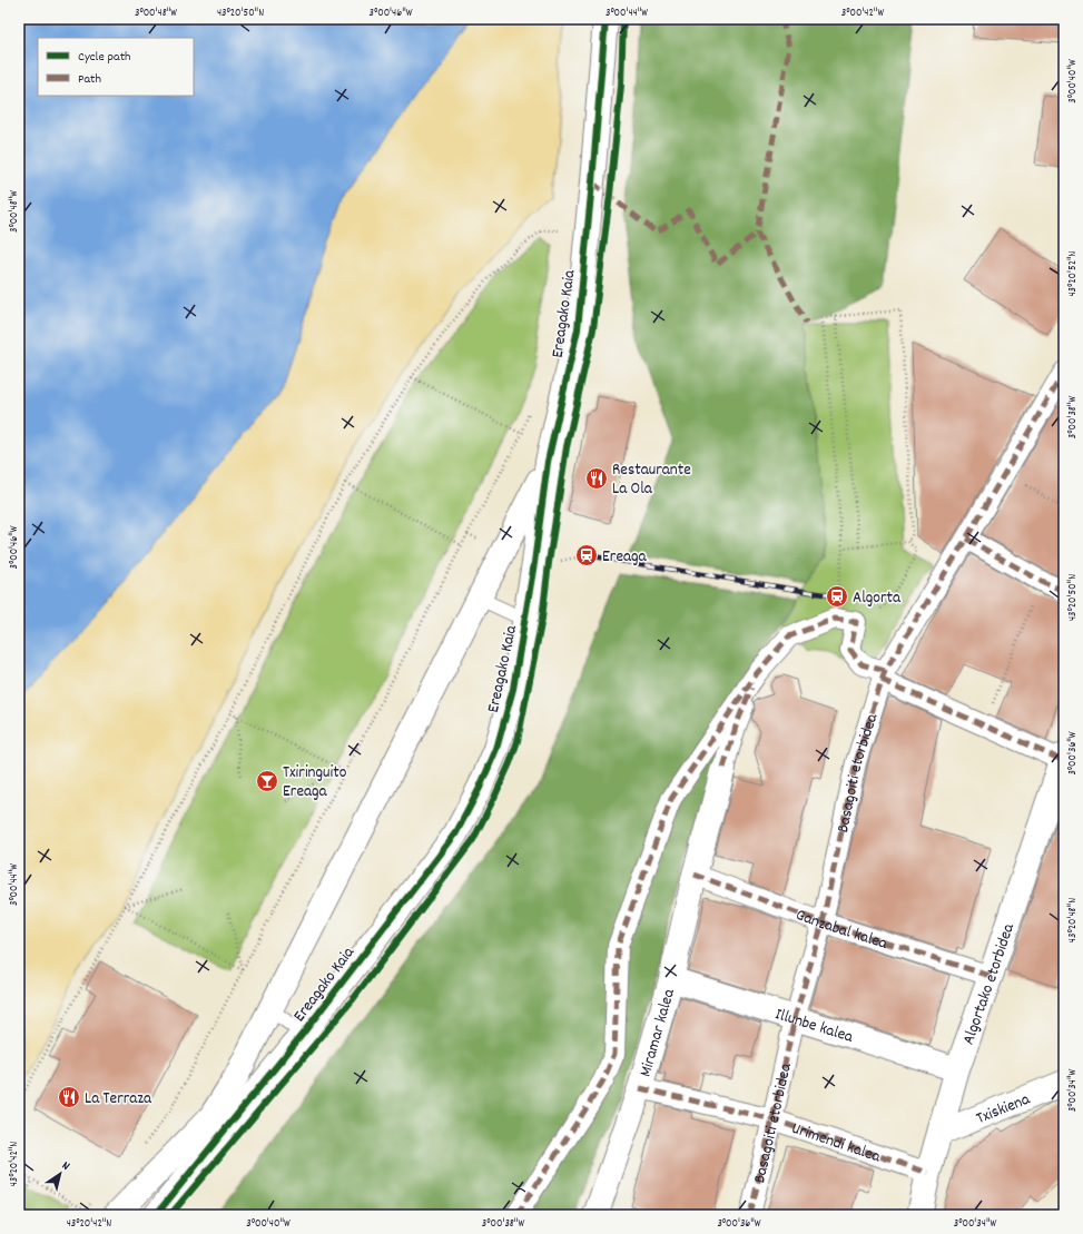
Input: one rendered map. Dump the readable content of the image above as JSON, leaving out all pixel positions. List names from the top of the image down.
{
  "streets": {
    "street": [
      "Ereagako Kaia",
      "Basagoiti etorbidea",
      "Ganzabal kalea",
      "Algortako etorbidea",
      "Illunbe kalea",
      "Miramar kalea",
      "Txiskiena",
      "Urimendi kalea"
    ]
  },
  "crossings": [
    ["Basagoiti etorbidea", "Ganzabal kalea"],
    ["Basagoiti etorbidea", "Illunbe kalea"],
    ["Basagoiti etorbidea", "Urimendi kalea"],
    ["Ganzabal kalea", "Algortako etorbidea"],
    ["Ganzabal kalea", "Miramar kalea"],
    ["Algortako etorbidea", "Illunbe kalea"],
    ["Algortako etorbidea", "Txiskiena"],
    ["Algortako etorbidea", "Urimendi kalea"],
    ["Illunbe kalea", "Miramar kalea"],
    ["Miramar kalea", "Urimendi kalea"]
  ],
  "places": {
    "restaurant": ["Restaurante La Ola", "La Terraza"],
    "station": ["Ereaga", "Algorta"],
    "bar": ["Txiringuito Ereaga"]
  },
  "legend": ["Cycle path", "Path"],
  "north": "top right",
  "coordinates": [
    "3°00'48\"W",
    "43°20'50\"N",
    "3°00'46\"W",
    "3°00'44\"W",
    "3°00'42\"W",
    "3°00'40\"W",
    "43°20'52\"N",
    "3°00'38\"W",
    "3°00'36\"W",
    "43°20'48\"N",
    "3°00'34\"W",
    "43°20'42\"N"
  ]
}
